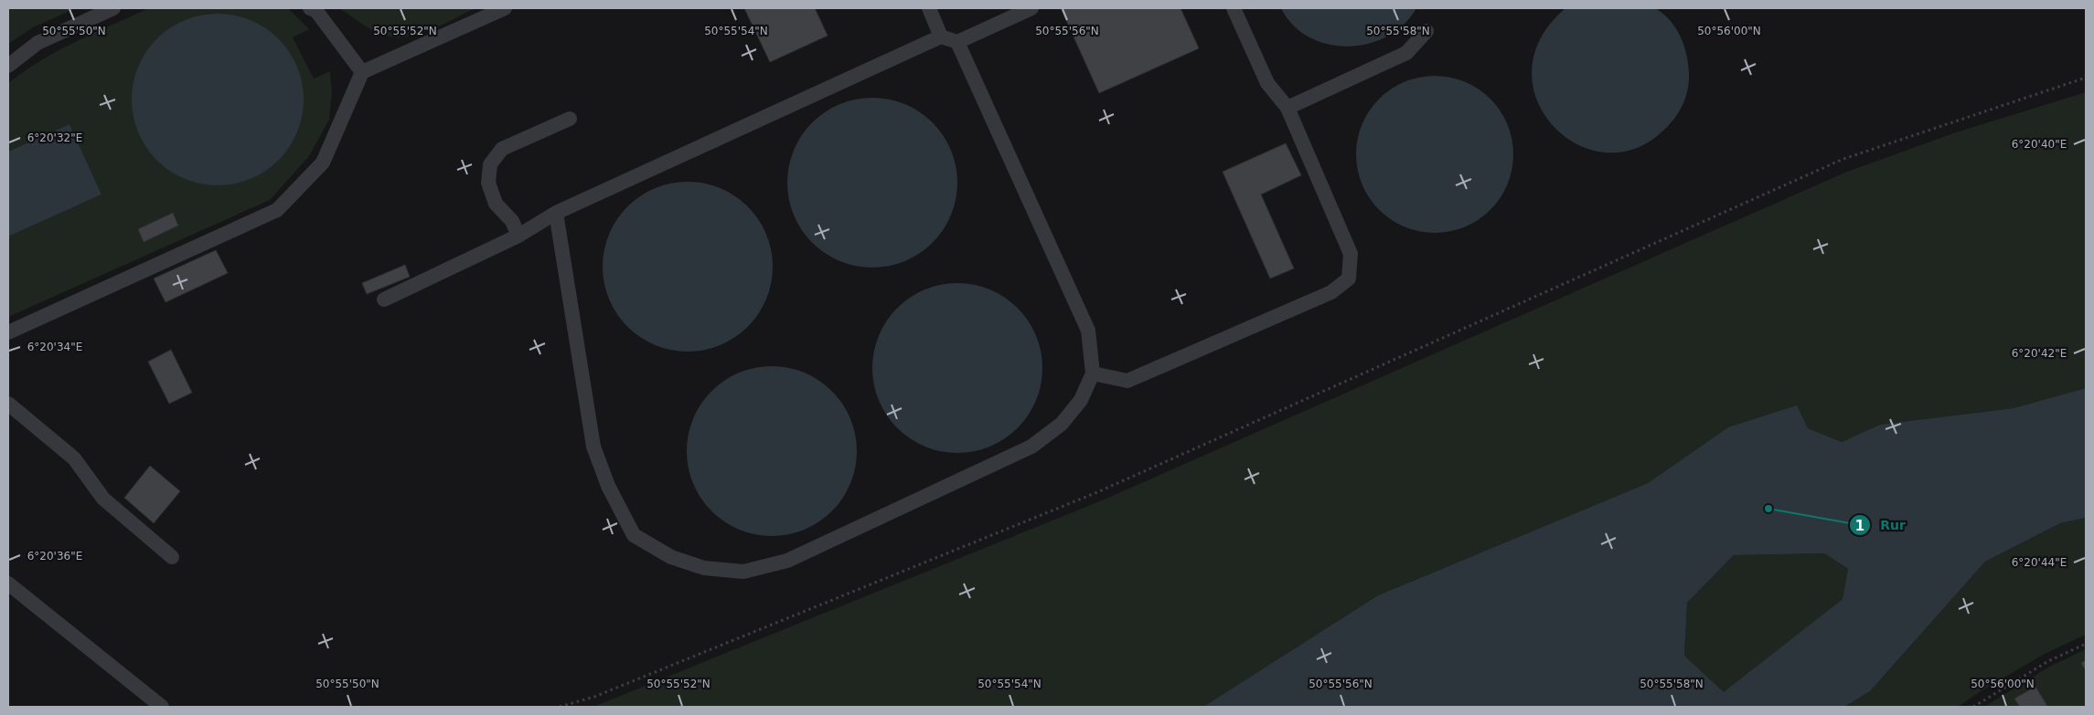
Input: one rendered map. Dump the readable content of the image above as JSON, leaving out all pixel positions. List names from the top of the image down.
{
  "places": ["Rur"],
  "coordinates": [
    "50°55'50\"N",
    "50°55'52\"N",
    "50°55'54\"N",
    "50°55'56\"N",
    "50°55'58\"N",
    "50°56'00\"N",
    "6°20'32\"E",
    "6°20'40\"E",
    "6°20'34\"E",
    "6°20'42\"E",
    "6°20'36\"E",
    "6°20'44\"E"
  ]
}
